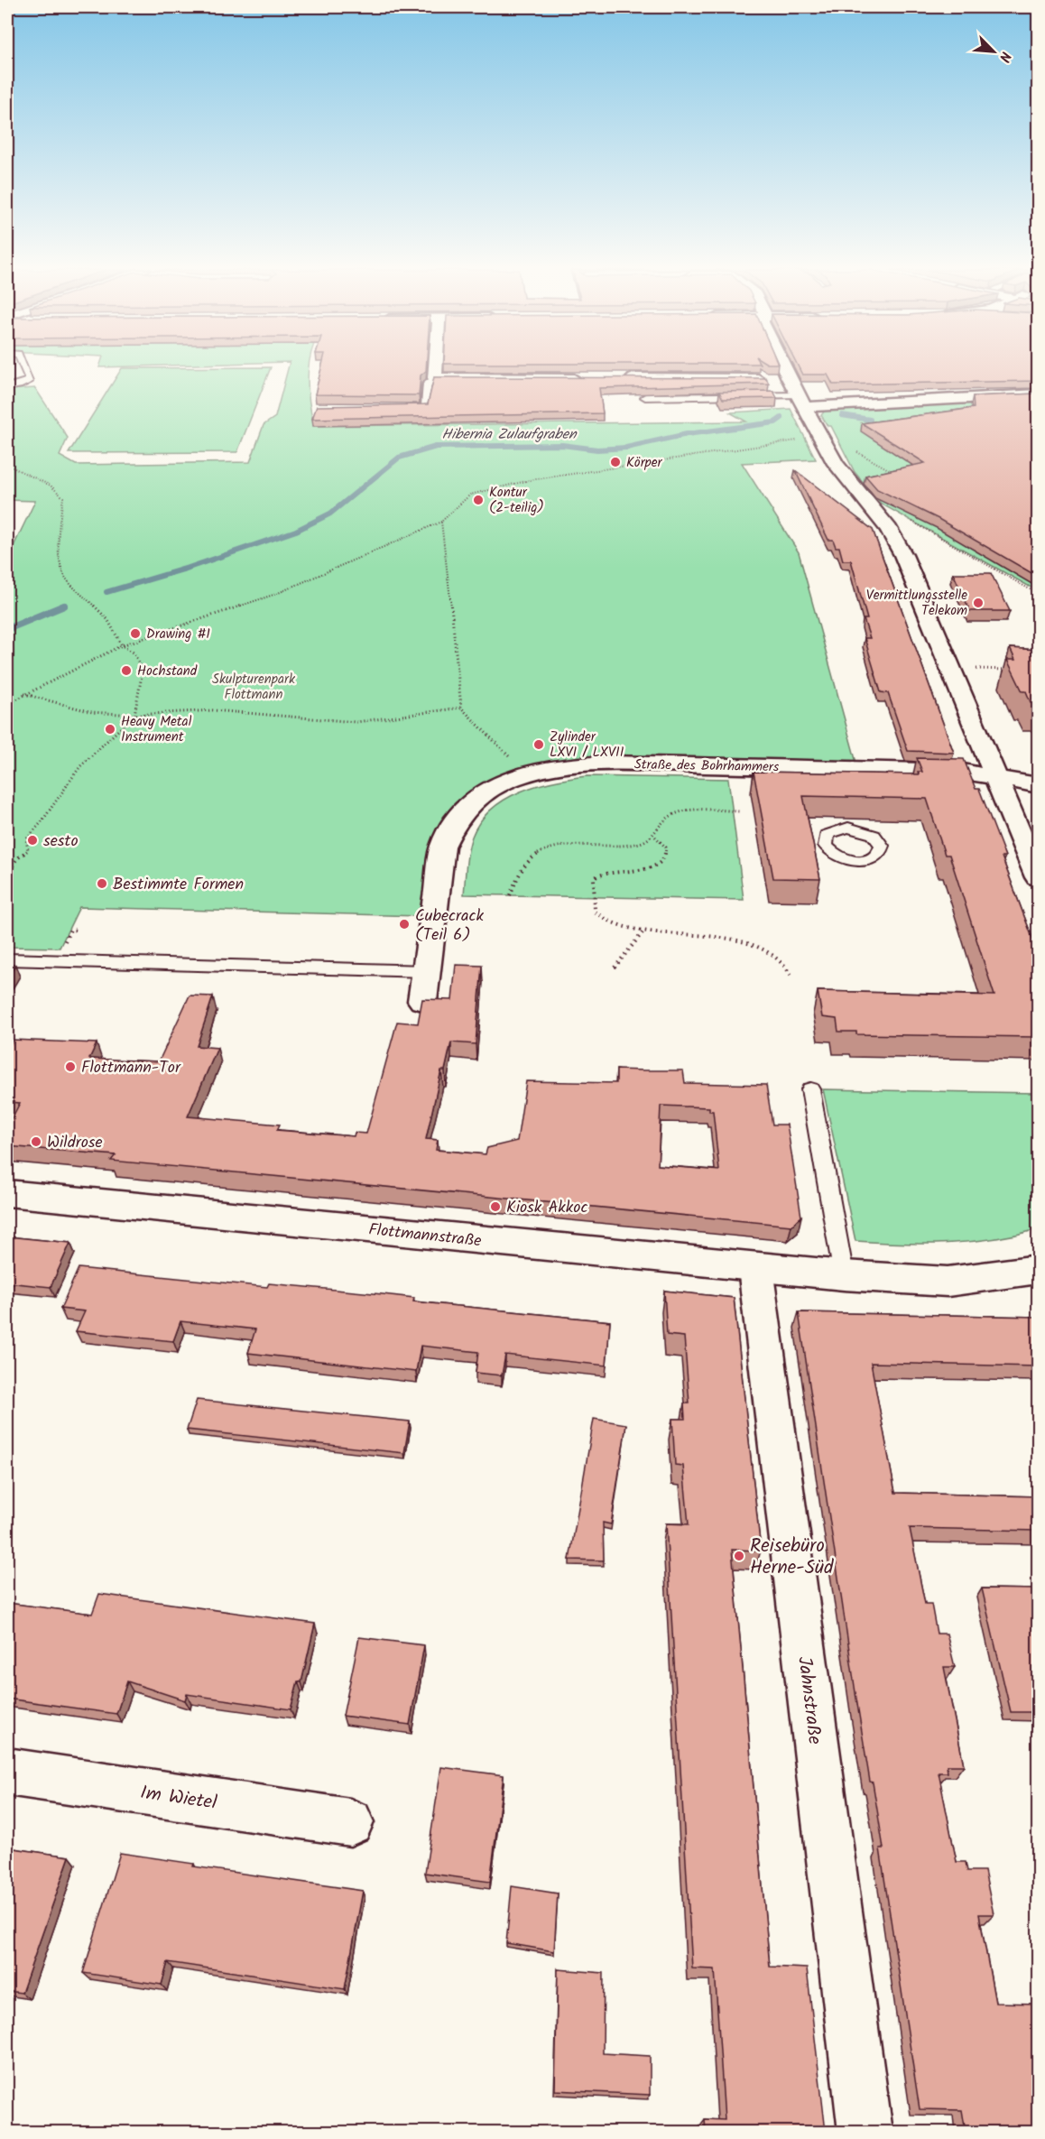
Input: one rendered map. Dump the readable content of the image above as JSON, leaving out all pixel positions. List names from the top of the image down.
{
  "streets": {
    "street": [
      "Straße des Bohrhammers",
      "Flottmannstraße",
      "Jahnstraße",
      "Im Wietel"
    ]
  },
  "crossings": [
    ["Flottmannstraße", "Jahnstraße"]
  ],
  "water": ["Hibernia Zulaufgraben"],
  "parks": ["Skulpturenpark Flottmann"],
  "places": [
    "Körper",
    "Kontur (2-teilig)",
    "Vermittlungsstelle Telekom",
    "Drawing #1",
    "Hochstand",
    "Heavy Metal Instrument",
    "Zylinder LXVI / LXVII",
    "sesto",
    "Bestimmte Formen",
    "Cubecrack (Teil 6)",
    "Flottmann-Tor",
    "Wildrose",
    "Kiosk Akkoc",
    "Reisebüro Herne-Süd"
  ],
  "north": "bottom right"
}
